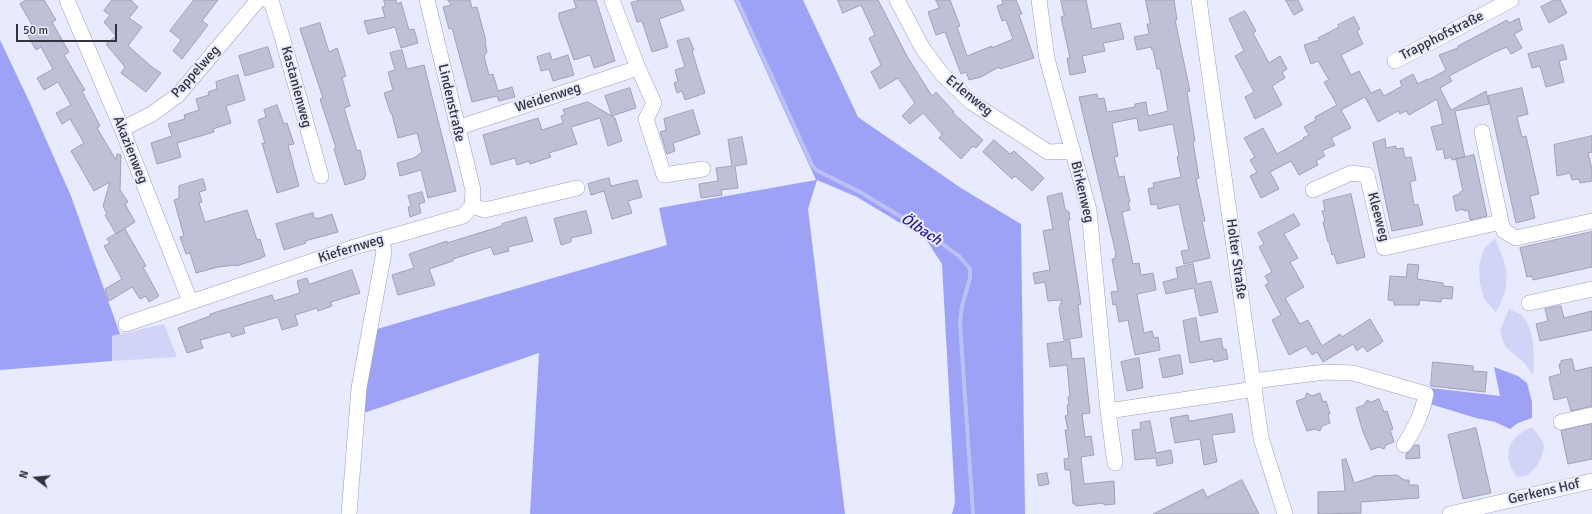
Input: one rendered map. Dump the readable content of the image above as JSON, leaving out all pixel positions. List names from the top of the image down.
{
  "streets": {
    "street": [
      "Trapphofstraße",
      "Pappelweg",
      "Kastanienweg",
      "Erlenweg",
      "Weidenweg",
      "Lindenstraße",
      "Akazienweg",
      "Birkenweg",
      "Kleeweg",
      "Kiefernweg",
      "Holter Straße",
      "Gerkens Hof"
    ]
  },
  "crossings": [
    ["Pappelweg", "Akazienweg"],
    ["Erlenweg", "Birkenweg"],
    ["Weidenweg", "Lindenstraße"],
    ["Lindenstraße", "Kiefernweg"],
    ["Akazienweg", "Kiefernweg"]
  ],
  "water": ["Ölbach"],
  "scale_bar": "50 m",
  "north": "left"
}
